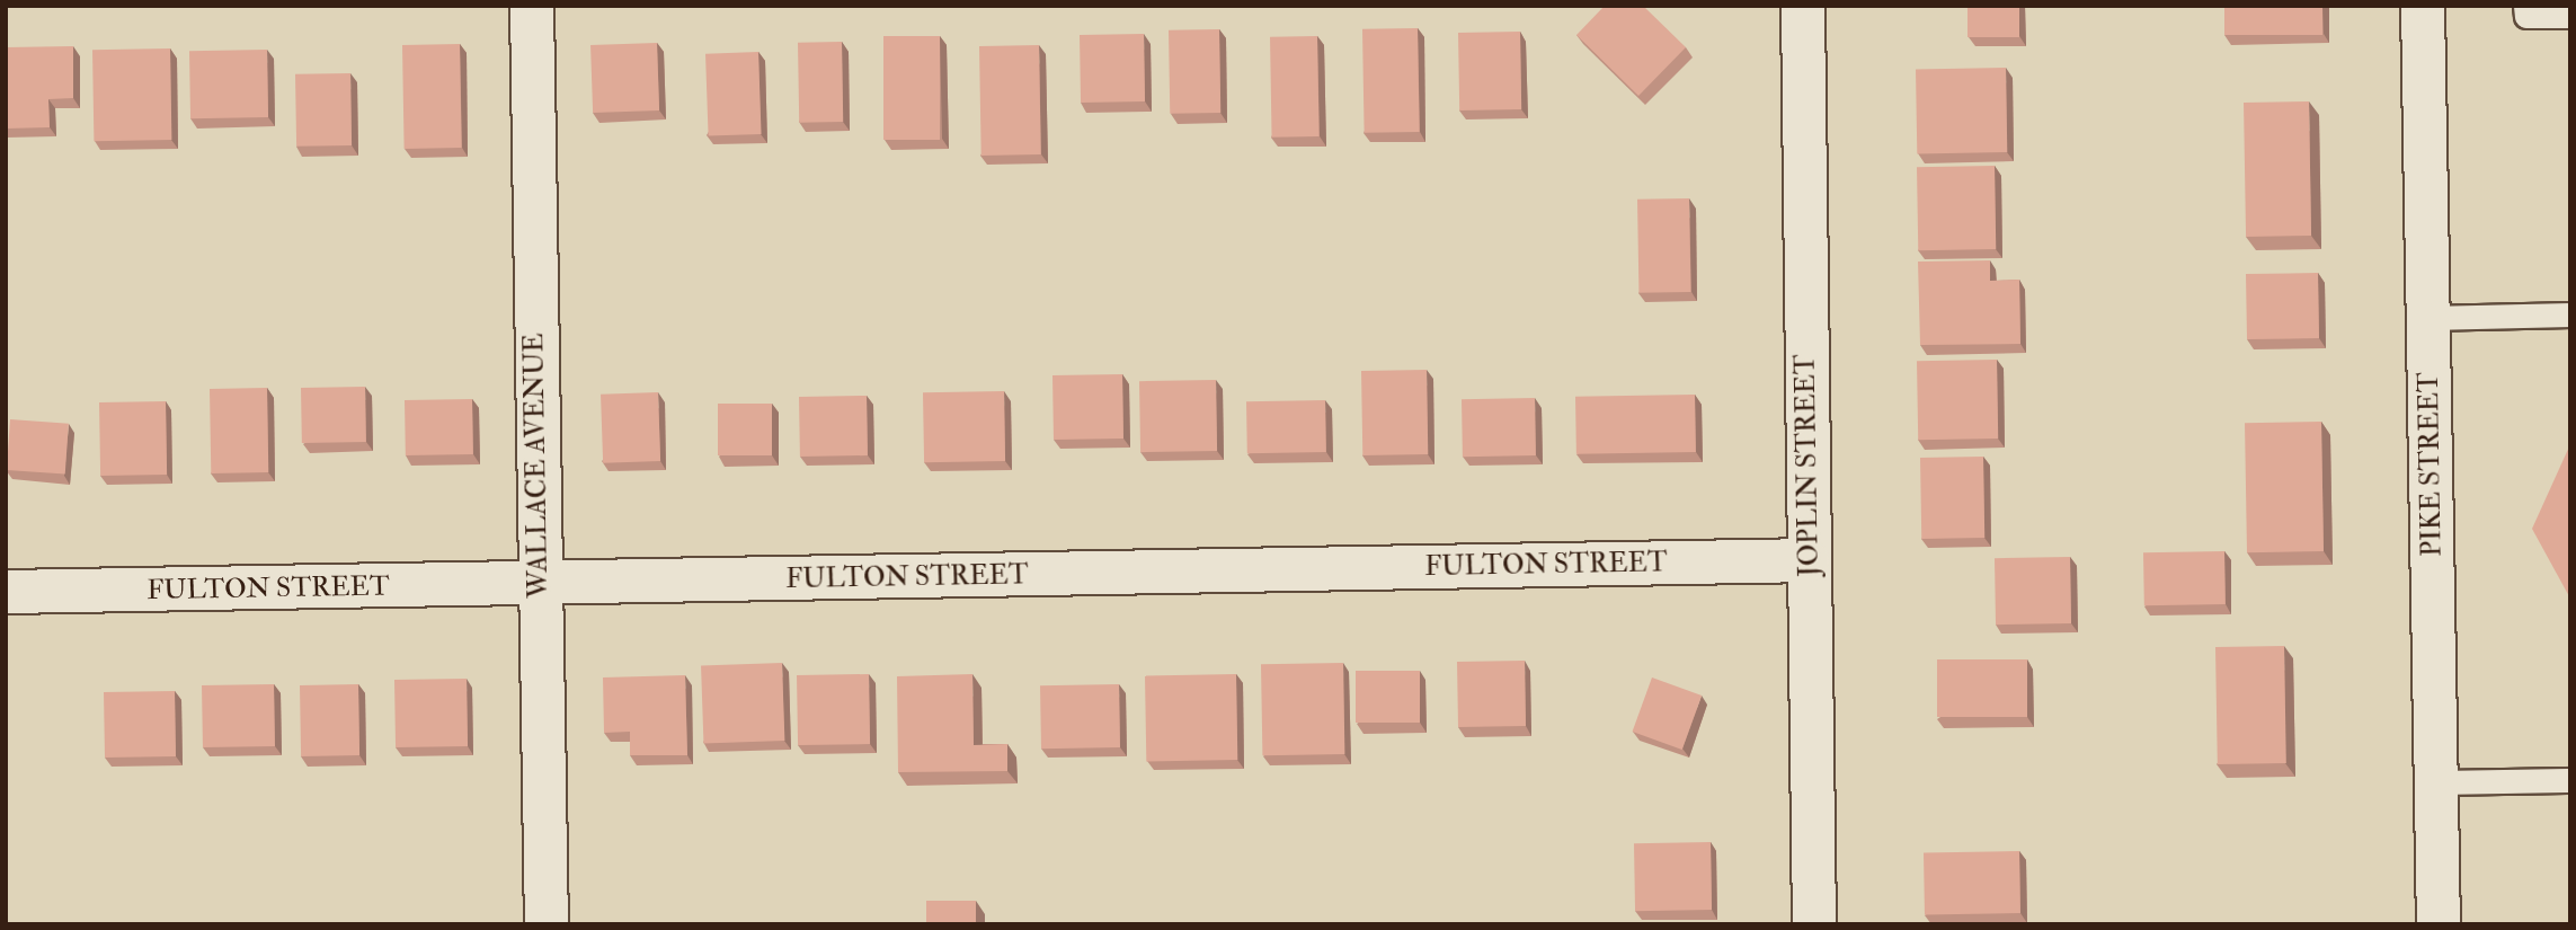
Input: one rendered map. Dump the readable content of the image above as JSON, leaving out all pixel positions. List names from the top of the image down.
{
  "streets": {
    "street": [
      "PIKE STREET",
      "WALLACE AVENUE",
      "JOPLIN STREET",
      "FULTON STREET"
    ]
  },
  "crossings": [
    ["WALLACE AVENUE", "FULTON STREET"],
    ["JOPLIN STREET", "FULTON STREET"]
  ]
}
